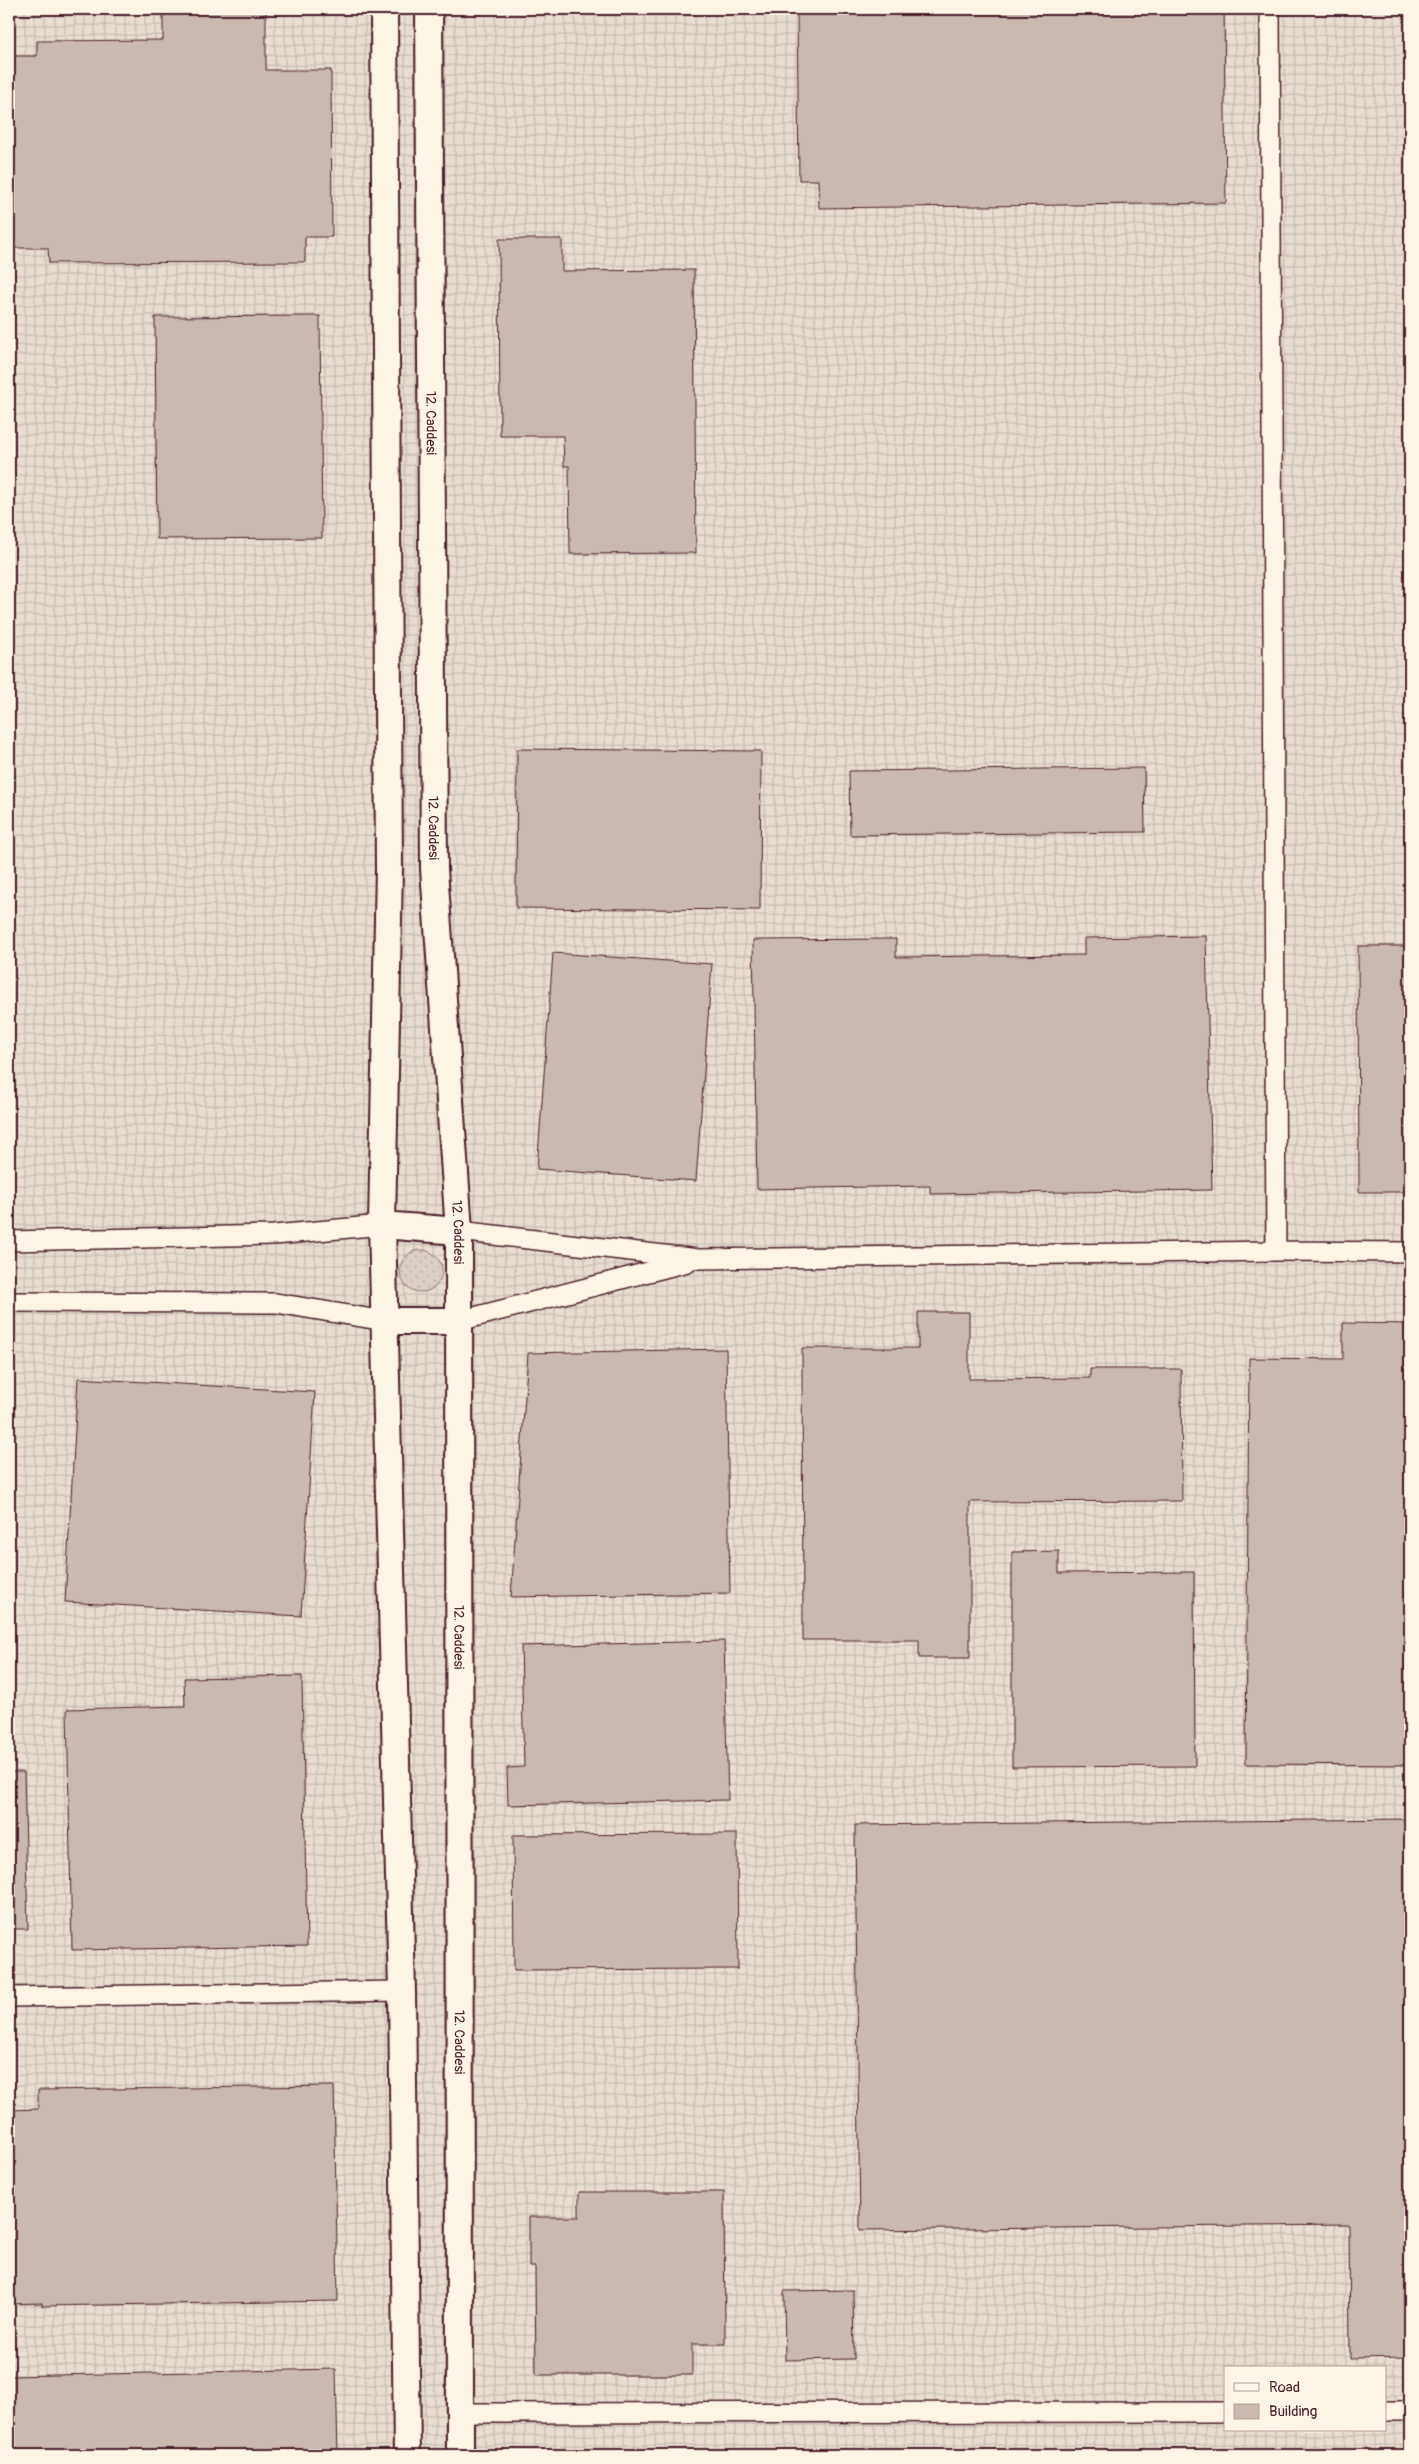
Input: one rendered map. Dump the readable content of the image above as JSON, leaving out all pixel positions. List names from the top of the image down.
{
  "streets": {
    "street": ["12. Caddesi"]
  },
  "legend": ["Road", "Building"]
}
